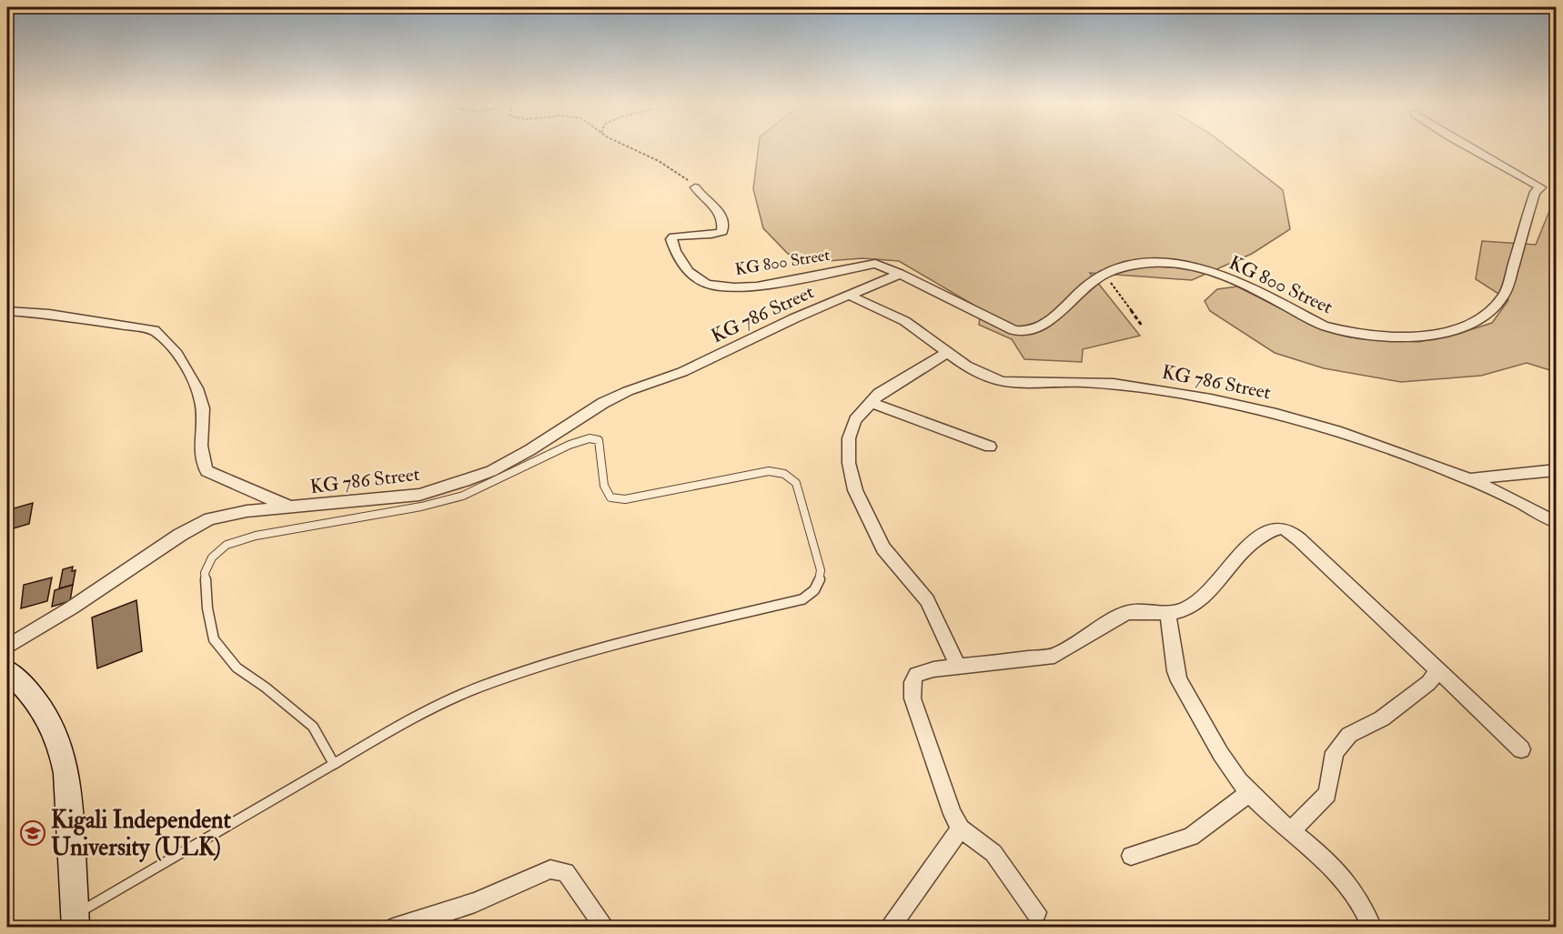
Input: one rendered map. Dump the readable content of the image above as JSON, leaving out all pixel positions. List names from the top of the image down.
{
  "streets": {
    "street": ["KG 800 Street", "KG 786 Street"]
  },
  "places": {
    "school or university": ["Kigali Independent University (ULK)"]
  }
}
